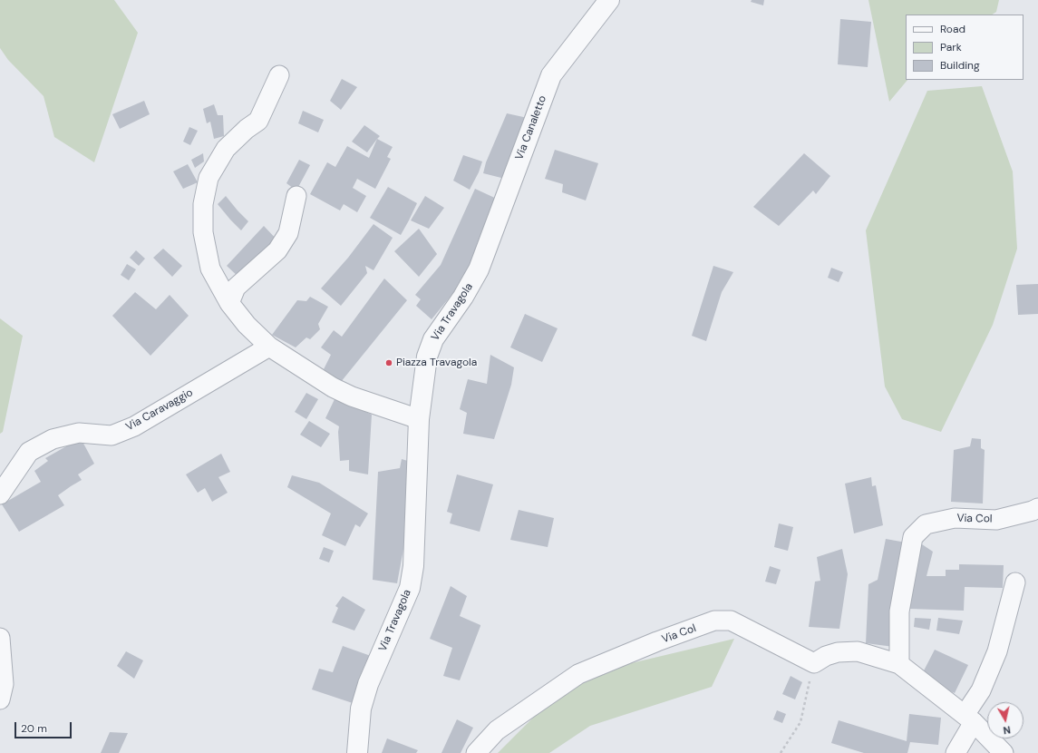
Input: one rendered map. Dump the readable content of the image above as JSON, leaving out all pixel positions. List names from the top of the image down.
{
  "streets": {
    "street": [
      "Via Canaletto",
      "Via Travagola",
      "Via Caravaggio",
      "Via Col"
    ]
  },
  "crossings": [
    ["Via Canaletto", "Via Travagola"]
  ],
  "places": ["Piazza Travagola"],
  "legend": ["Road", "Park", "Building"],
  "scale_bar": "20 m",
  "north": "bottom"
}
